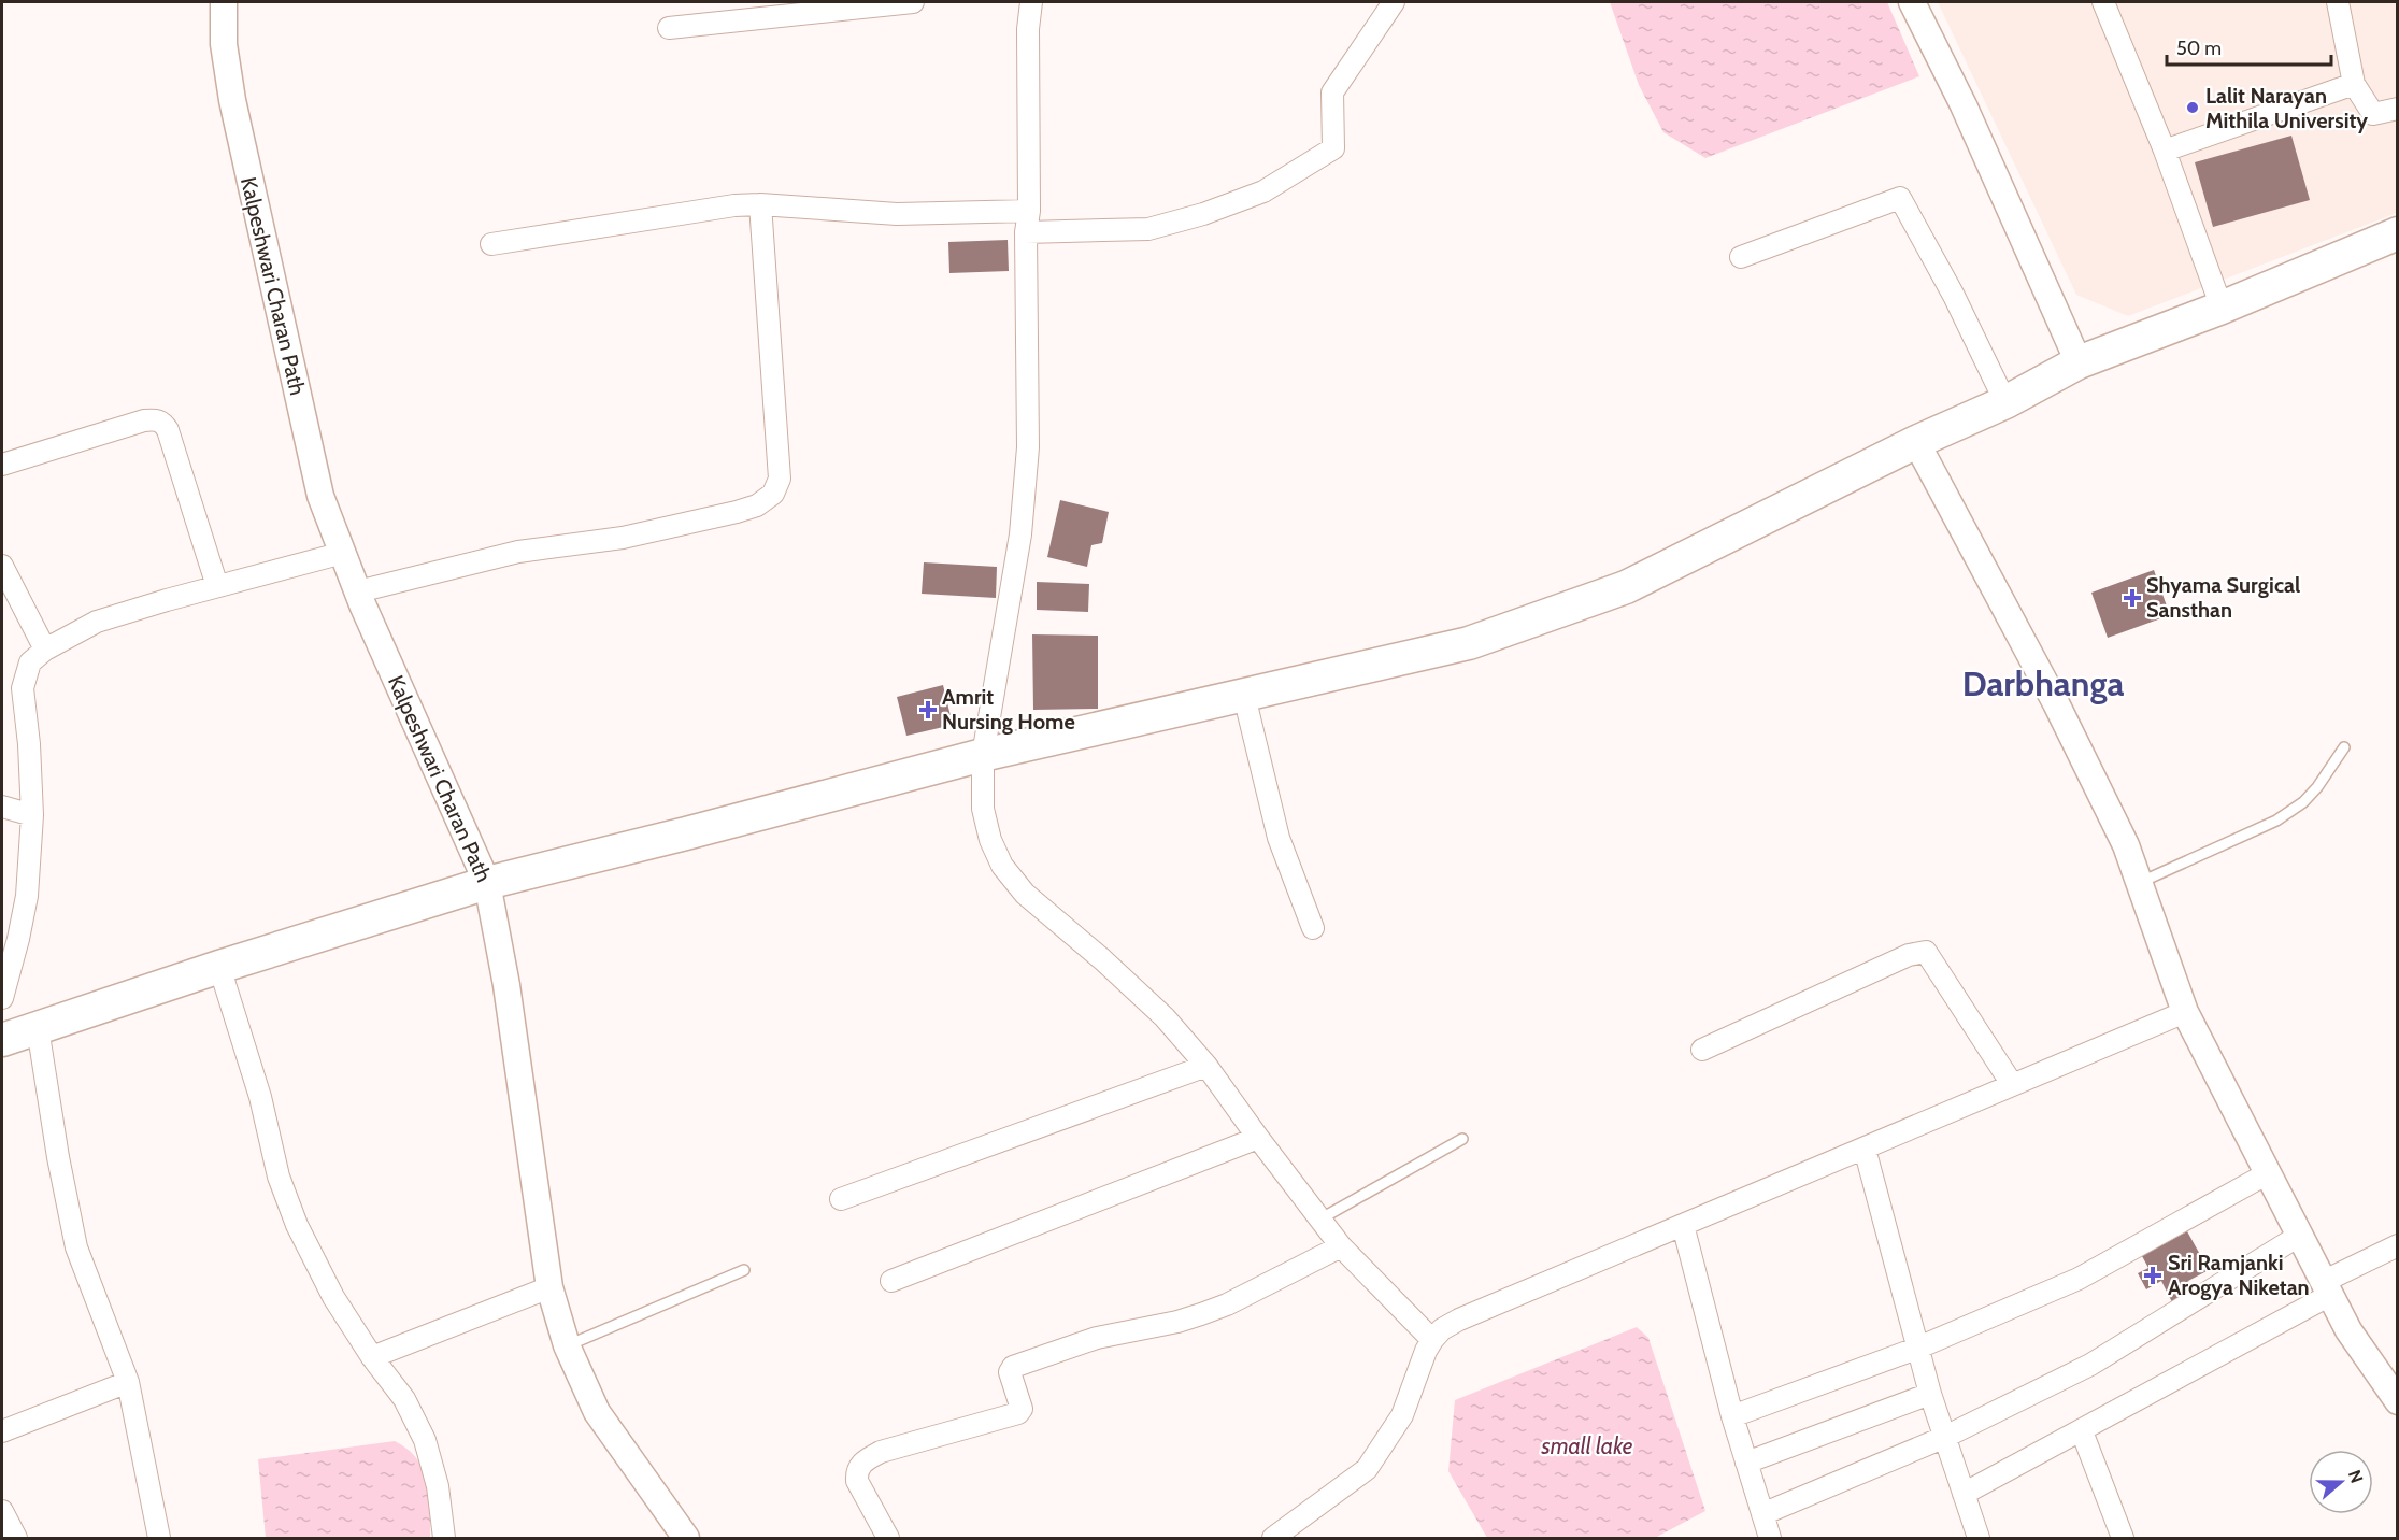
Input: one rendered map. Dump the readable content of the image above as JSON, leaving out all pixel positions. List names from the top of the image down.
{
  "streets": {
    "street": ["Kalpeshwari Charan Path"]
  },
  "districts": ["Darbhanga"],
  "water": ["small lake"],
  "places": {
    "other": ["Lalit Narayan Mithila University"],
    "health": ["Shyama Surgical Sansthan", "Amrit Nursing Home", "Sri Ramjanki Arogya Niketan"]
  },
  "scale_bar": "50 m",
  "north": "right"
}
